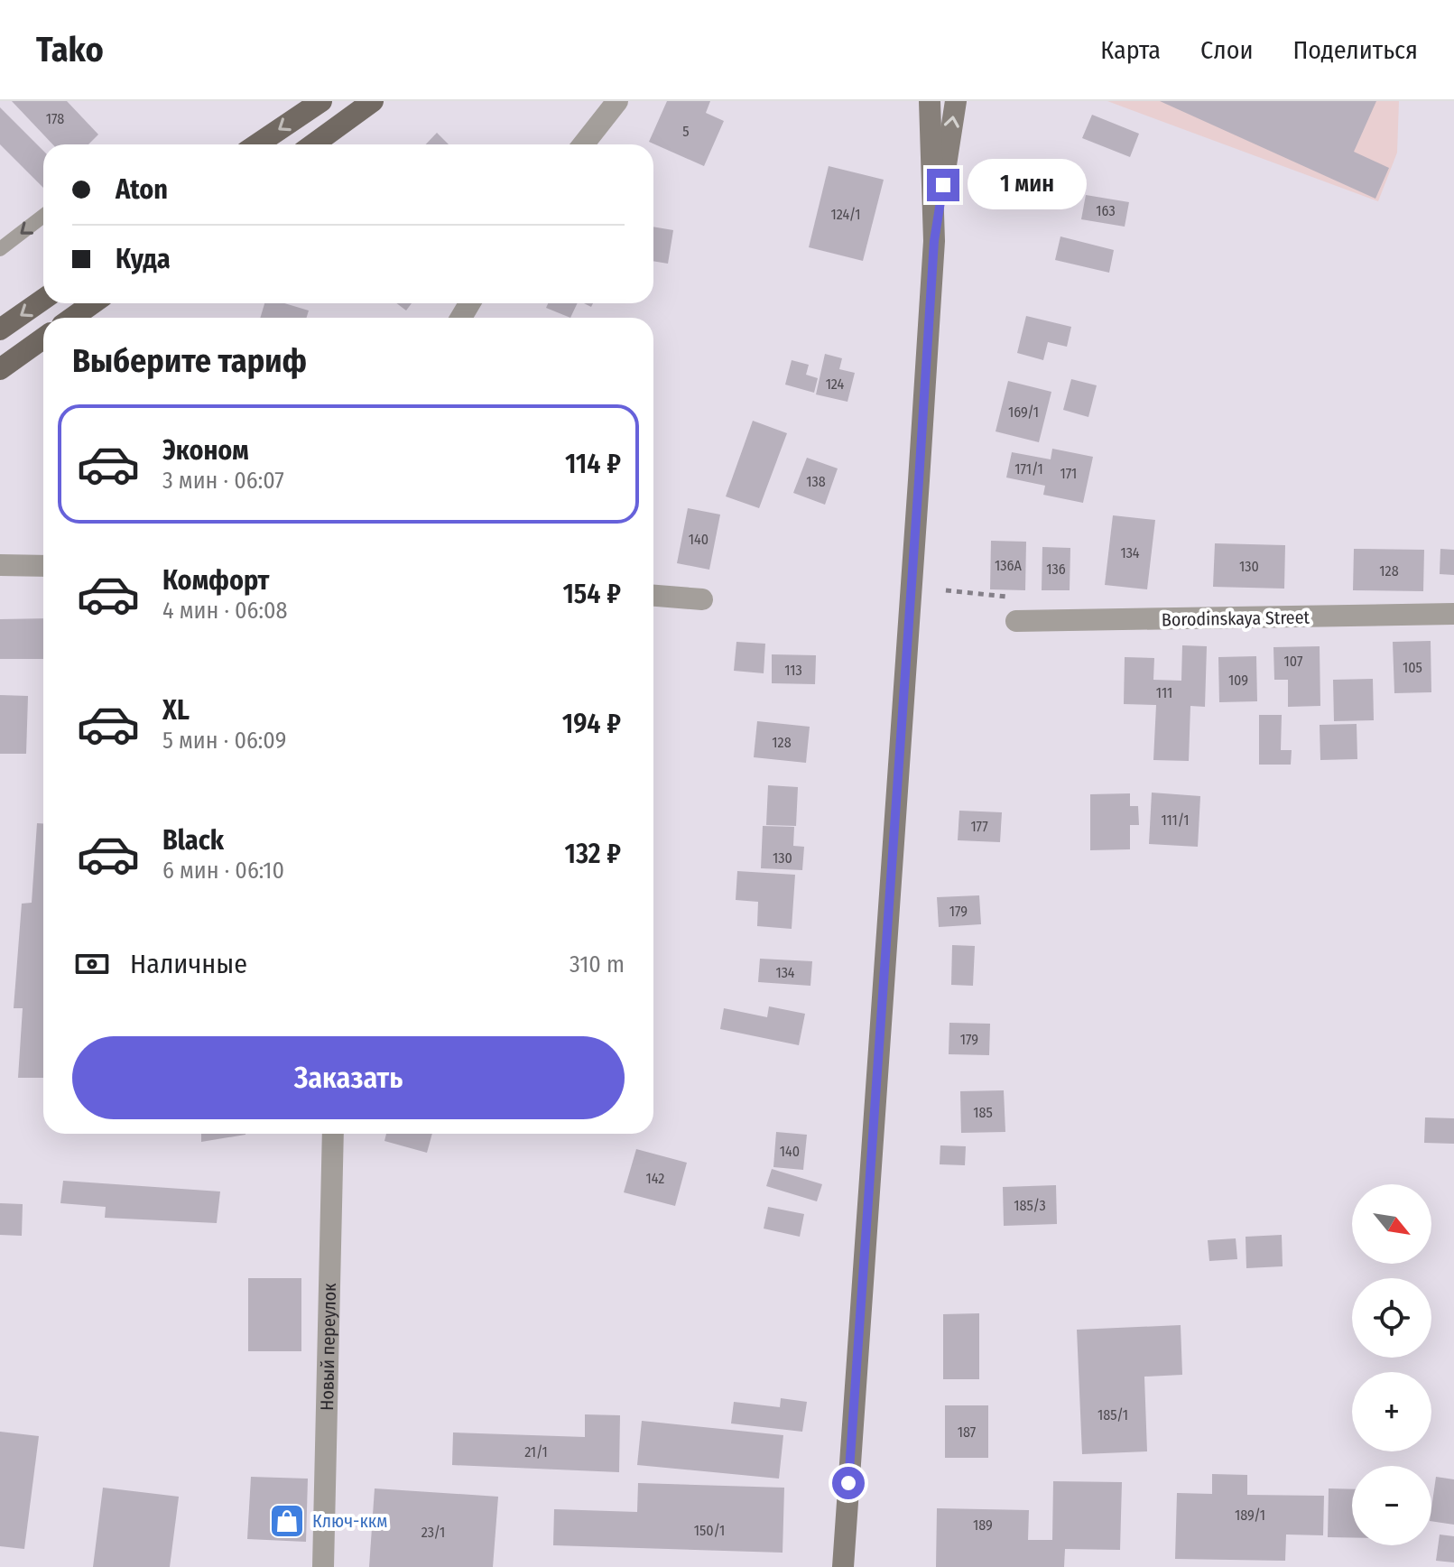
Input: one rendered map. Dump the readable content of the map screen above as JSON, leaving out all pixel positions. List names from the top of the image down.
{
  "streets": {
    "street": ["Borodinskaya Street", "Новый переулок"]
  },
  "places": {
    "shop": ["Ключ-ккм"]
  },
  "house_numbers": [
    "178",
    "5",
    "163",
    "124/1",
    "124",
    "169/1",
    "171/1",
    "171",
    "138",
    "140",
    "134",
    "136А",
    "130",
    "136",
    "128",
    "107",
    "105",
    "113",
    "109",
    "111",
    "128",
    "111/1",
    "177",
    "130",
    "179",
    "134",
    "179",
    "185",
    "140",
    "142",
    "185/3",
    "185/1",
    "187",
    "21/1",
    "189/1",
    "189",
    "150/1",
    "23/1"
  ],
  "north": "bottom right",
  "page": {
    "header": "Tako",
    "nav": ["Карта", "Слои", "Поделиться"],
    "banner": ["Aton", "Куда"],
    "bubble": "1 мин",
    "heading": "Выберите тариф",
    "list": [
      {
        "name": "Эконом",
        "note": "3 мин · 06:07",
        "value": "114 ₽"
      },
      {
        "name": "Комфорт",
        "note": "4 мин · 06:08",
        "value": "154 ₽"
      },
      {
        "name": "XL",
        "note": "5 мин · 06:09",
        "value": "194 ₽"
      },
      {
        "name": "Black",
        "note": "6 мин · 06:10",
        "value": "132 ₽"
      }
    ],
    "pay": ["Наличные", "310 m"],
    "buttons": "Заказать",
    "map_buttons": ["+", "−"]
  }
}
